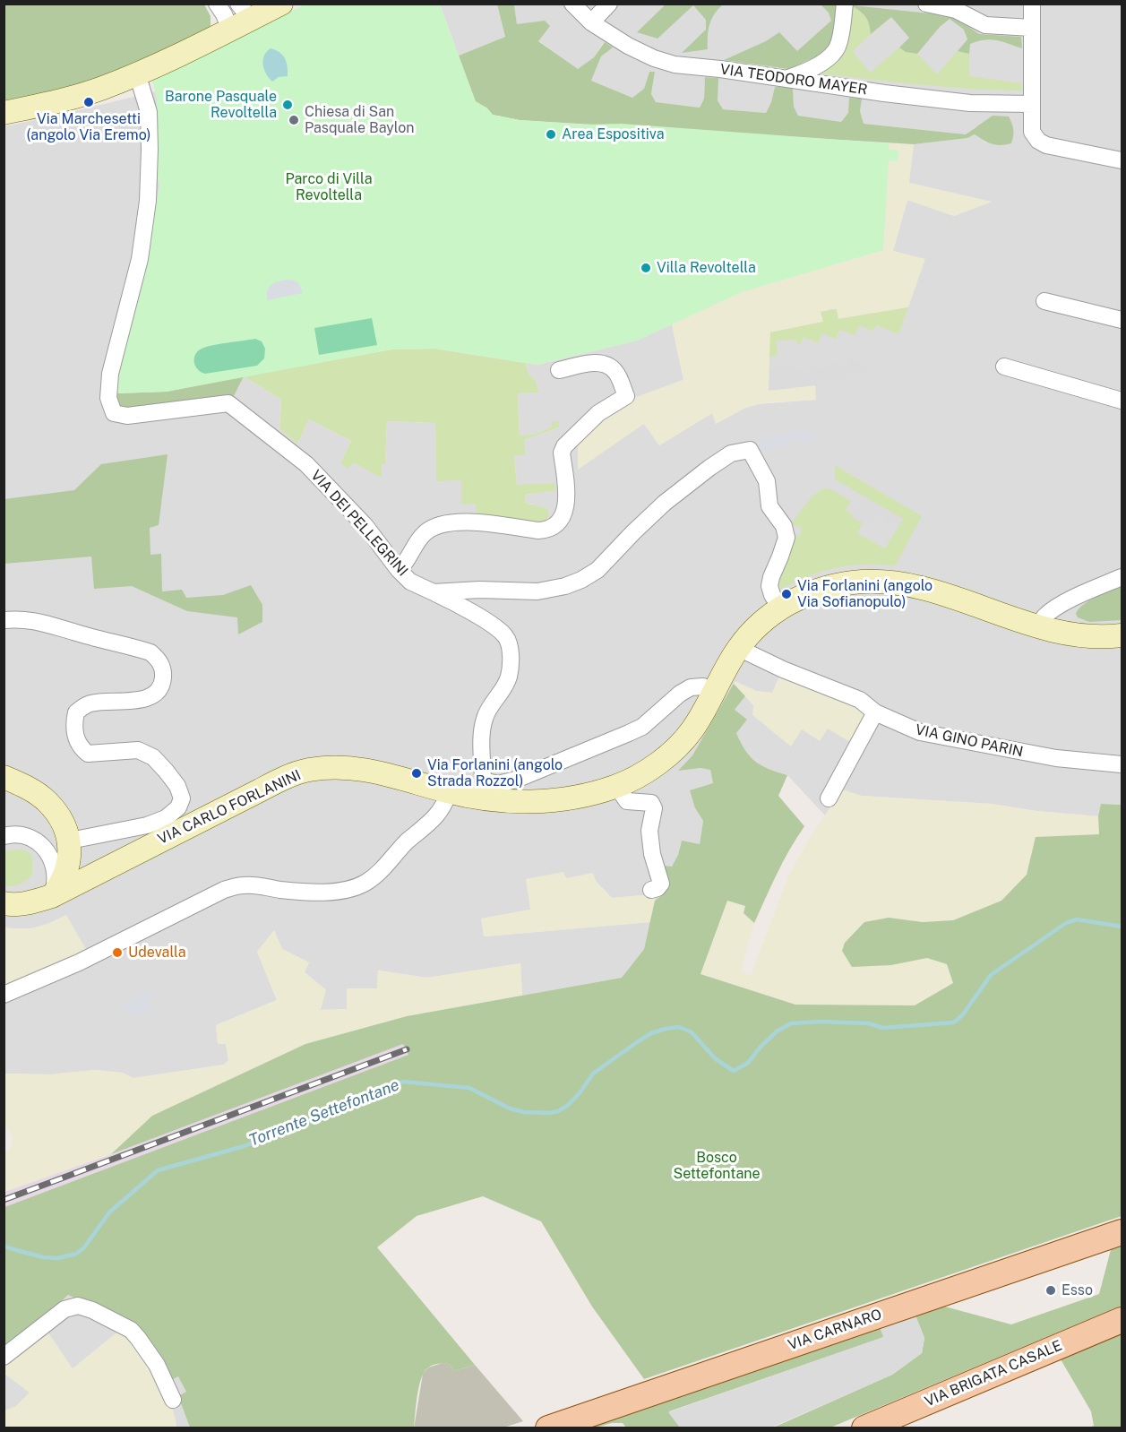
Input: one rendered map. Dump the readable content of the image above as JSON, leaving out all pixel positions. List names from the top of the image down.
{
  "streets": {
    "main road": ["VIA CARLO FORLANINI", "VIA CARNARO", "VIA BRIGATA CASALE"],
    "street": ["VIA TEODORO MAYER", "VIA DEI PELLEGRINI", "VIA GINO PARIN"]
  },
  "crossings": [
    ["VIA DEI PELLEGRINI", "VIA CARLO FORLANINI"],
    ["VIA GINO PARIN", "VIA CARLO FORLANINI"]
  ],
  "water": ["Torrente Settefontane"],
  "parks": ["Parco di Villa Revoltella", "Bosco Settefontane"],
  "places": [
    "Via Marchesetti (angolo Via Eremo)",
    "Barone Pasquale Revoltella",
    "Chiesa di San Pasquale Baylon",
    "Area Espositiva",
    "Villa Revoltella",
    "Via Forlanini (angolo Via Sofianopulo)",
    "Via Forlanini (angolo Strada Rozzol)",
    "Udevalla",
    "Esso"
  ]
}
